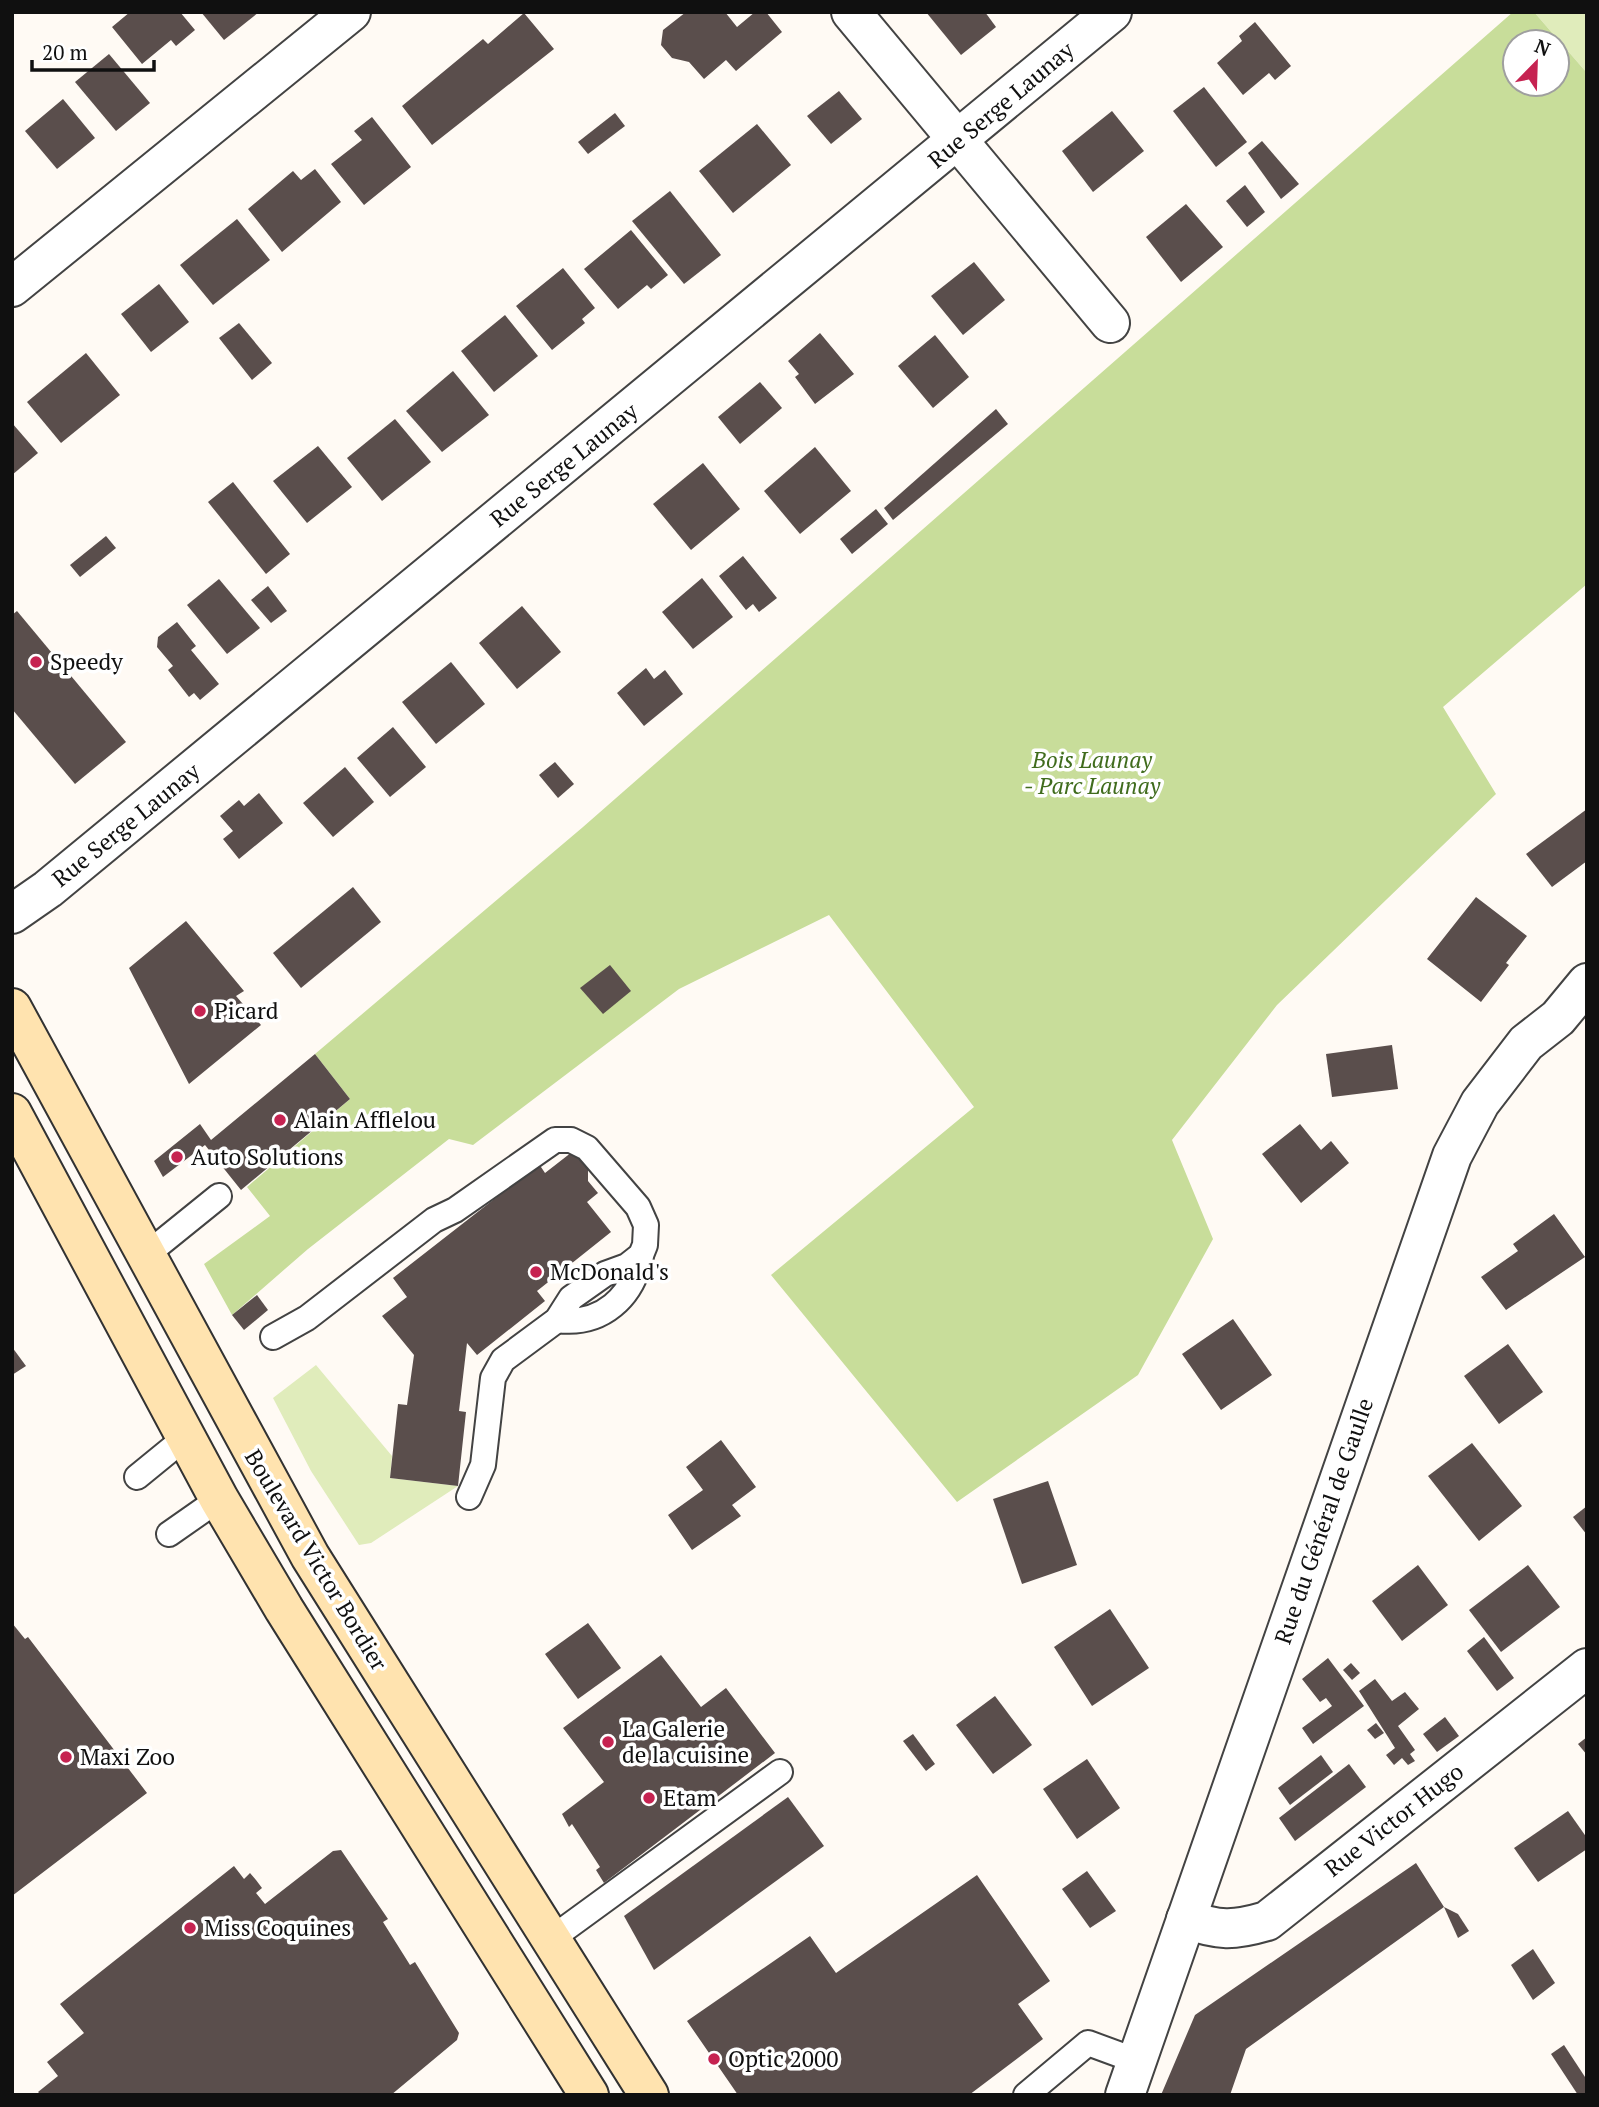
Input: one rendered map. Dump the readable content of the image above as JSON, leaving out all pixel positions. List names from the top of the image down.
{
  "streets": {
    "main road": ["Boulevard Victor Bordier"],
    "street": ["Rue Serge Launay", "Rue du Général de Gaulle", "Rue Victor Hugo"]
  },
  "crossings": [
    ["Rue du Général de Gaulle", "Rue Victor Hugo"]
  ],
  "parks": ["Bois Launay - Parc Launay"],
  "places": [
    "Speedy",
    "Picard",
    "Alain Afflelou",
    "Auto Solutions",
    "McDonald's",
    "La Galerie de la cuisine",
    "Maxi Zoo",
    "Etam",
    "Miss Coquines",
    "Optic 2000"
  ],
  "scale_bar": "20 m",
  "north": "top right"
}
